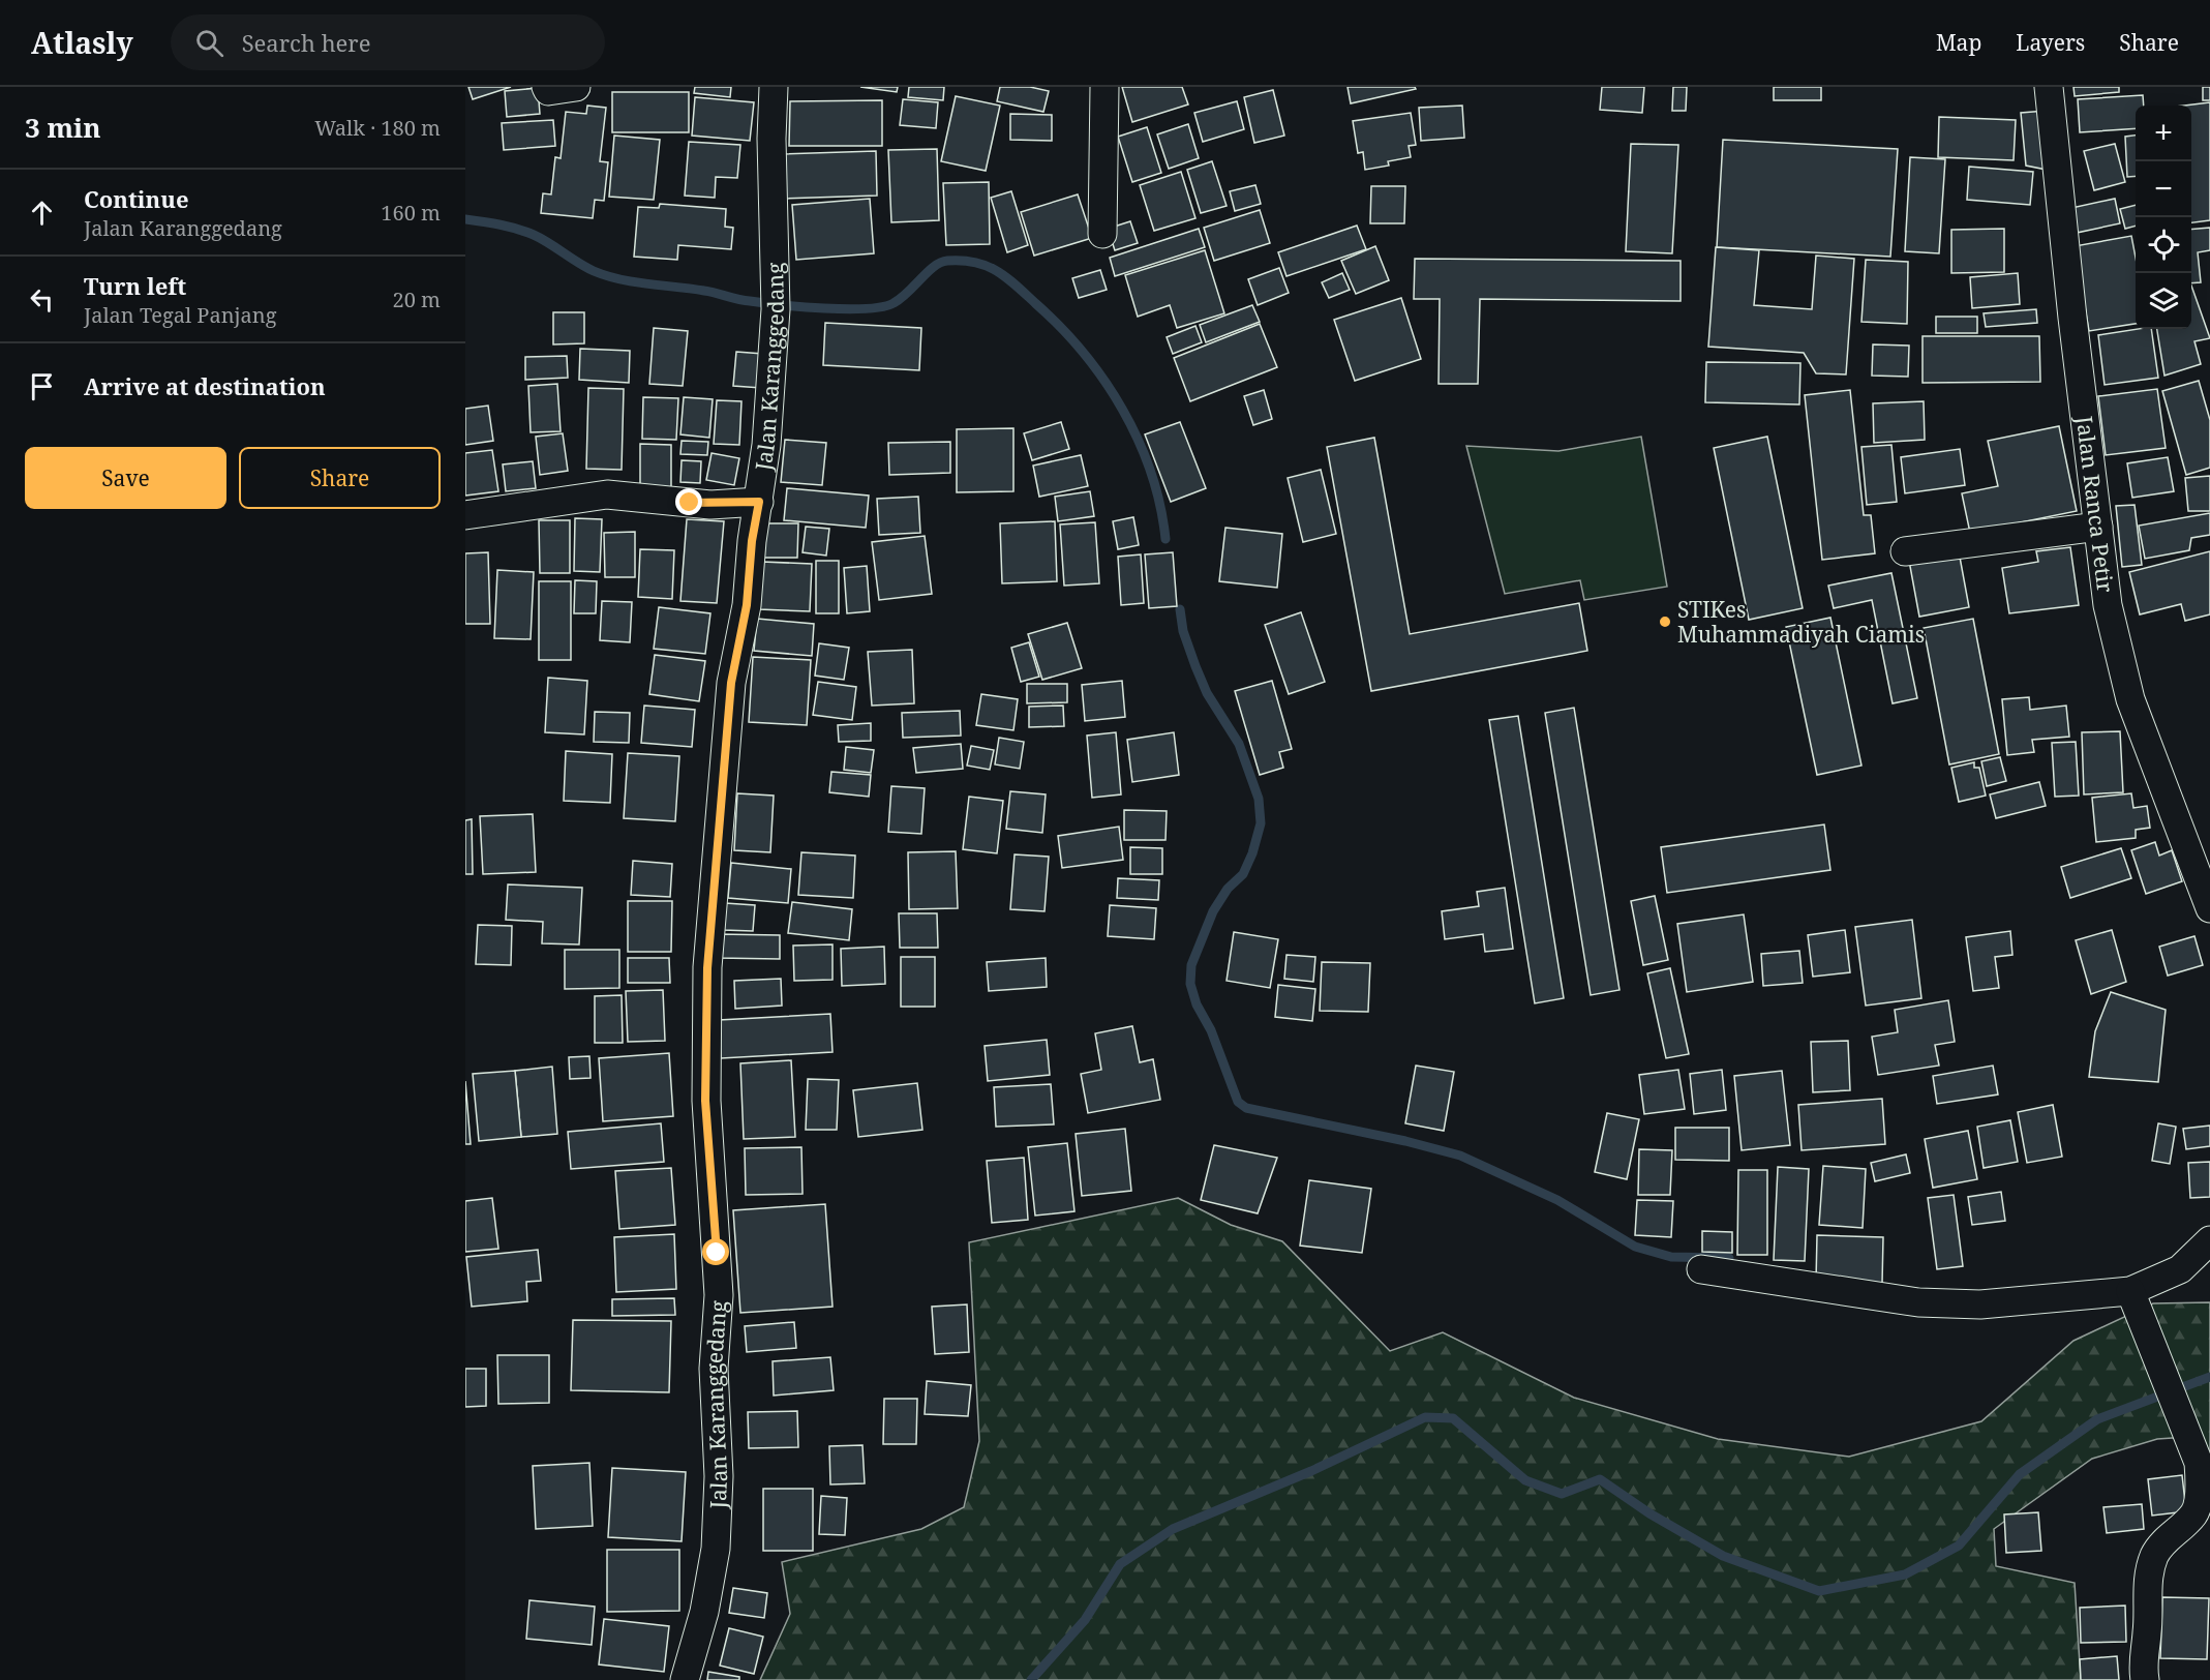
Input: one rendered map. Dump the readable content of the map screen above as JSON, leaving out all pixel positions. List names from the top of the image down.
{
  "streets": {
    "street": ["Jalan Karanggedang", "Jalan Ranca Petir"]
  },
  "places": ["STIKes Muhammadiyah Ciamis"],
  "page": {
    "header": "Atlasly",
    "search": "Search here",
    "nav": ["Map", "Layers", "Share"],
    "heading": ["3 min", "Walk · 180 m"],
    "map_buttons": ["+", "−"],
    "list": [
      ["Continue", "Jalan Karanggedang", "160 m"],
      ["Turn left", "Jalan Tegal Panjang", "20 m"],
      "Arrive at destination"
    ],
    "buttons": ["Save", "Share"]
  }
}
